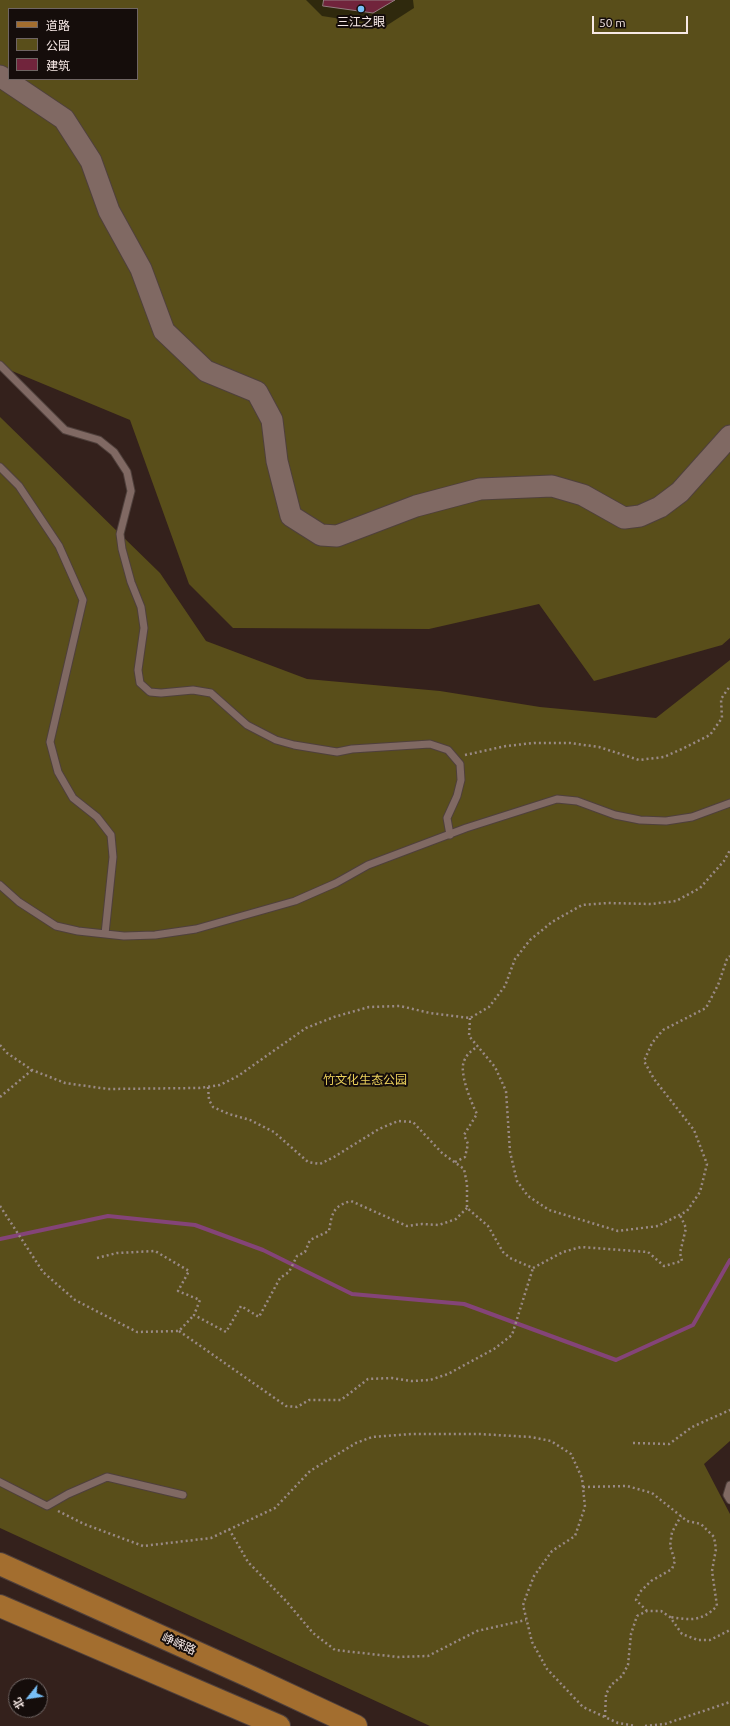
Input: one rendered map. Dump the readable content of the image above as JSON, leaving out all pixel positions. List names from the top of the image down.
{
  "streets": {
    "main road": ["峥嵘路"]
  },
  "parks": ["竹文化生态公园"],
  "places": ["三江之眼"],
  "legend": ["道路", "公园", "建筑"],
  "scale_bar": "50 m",
  "north": "bottom left"
}
